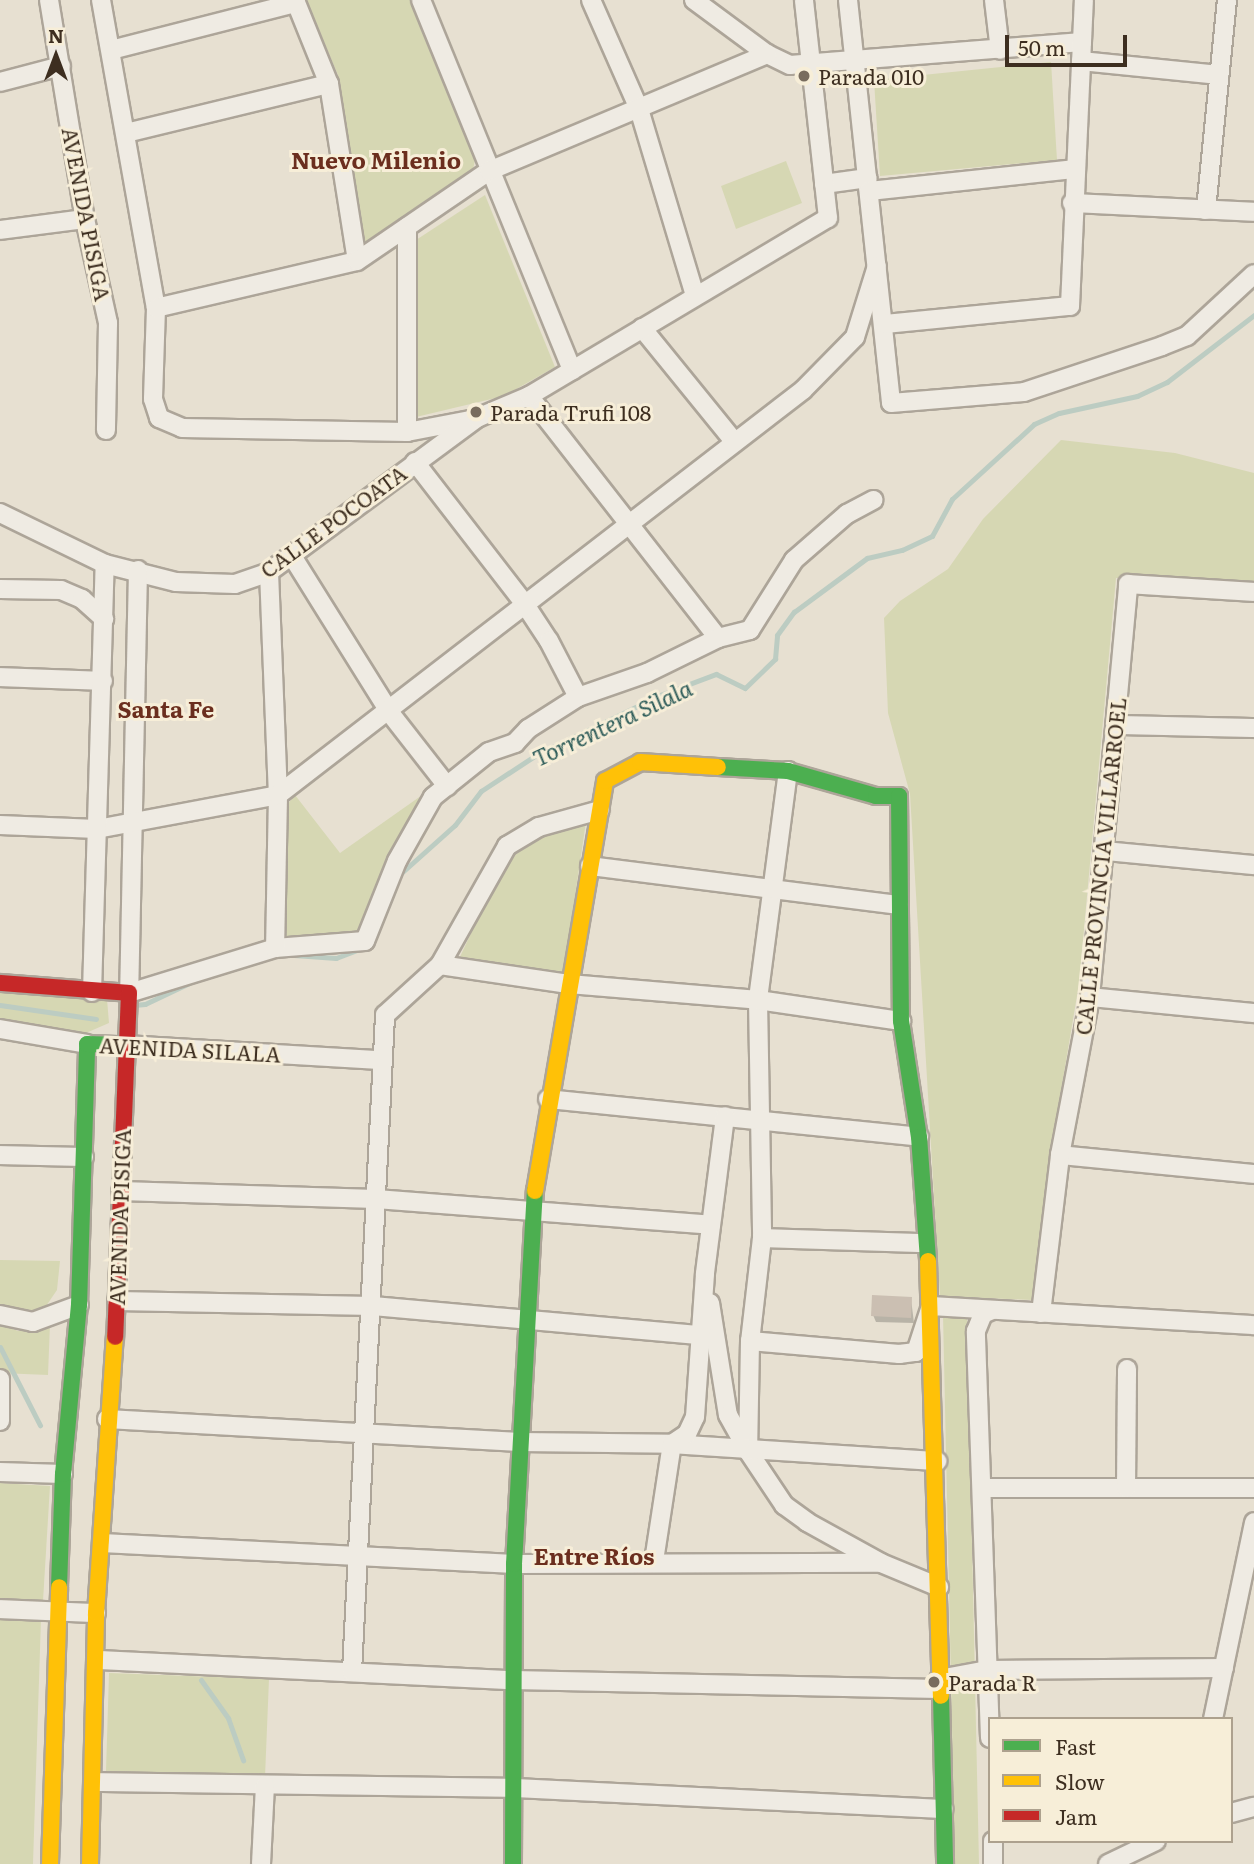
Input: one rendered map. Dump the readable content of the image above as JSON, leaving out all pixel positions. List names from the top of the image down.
{
  "streets": {
    "street": [
      "AVENIDA PISIGA",
      "CALLE POCOATA",
      "CALLE PROVINCIA VILLARROEL",
      "AVENIDA SILALA"
    ]
  },
  "crossings": [
    ["AVENIDA PISIGA", "CALLE POCOATA"],
    ["AVENIDA PISIGA", "AVENIDA SILALA"]
  ],
  "districts": ["Nuevo Milenio", "Santa Fe", "Entre Ríos"],
  "water": ["Torrentera Silala"],
  "places": ["Parada 010", "Parada Trufi 108", "Parada R"],
  "legend": ["Fast", "Slow", "Jam"],
  "scale_bar": "50 m",
  "north": "top"
}
